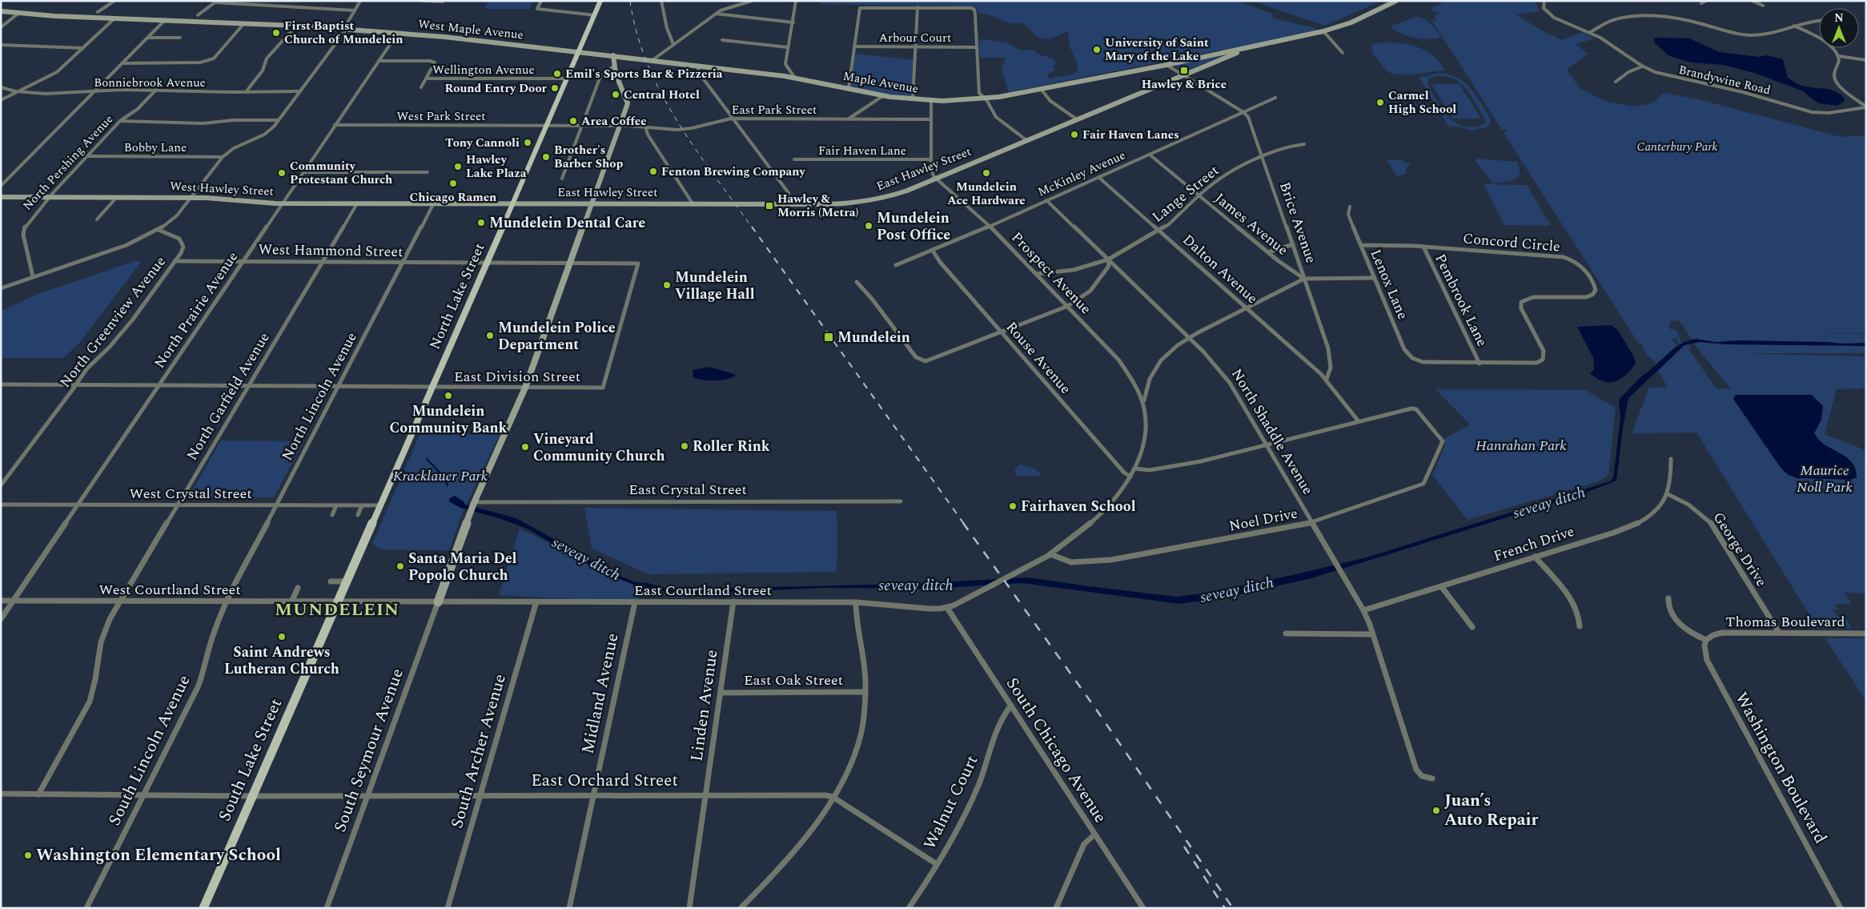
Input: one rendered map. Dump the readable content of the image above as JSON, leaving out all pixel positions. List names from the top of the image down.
{
  "streets": {
    "main road": [
      "West Maple Avenue",
      "East Hawley Street",
      "North Lake Street",
      "South Lake Street"
    ],
    "street": [
      "Arbour Court",
      "Wellington Avenue",
      "Brandywine Road",
      "Bonniebrook Avenue",
      "Maple Avenue",
      "East Park Street",
      "West Park Street",
      "Bobby Lane",
      "Fair Haven Lane",
      "North Pershing Avenue",
      "McKinley Avenue",
      "West Hawley Street",
      "Lange Street",
      "Brice Avenue",
      "James Avenue",
      "Concord Circle",
      "West Hammond Street",
      "Dalton Avenue",
      "Prospect Avenue",
      "Lenox Lane",
      "Pembrook Lane",
      "North Prairie Avenue",
      "North Greenview Avenue",
      "Rouse Avenue",
      "East Division Street",
      "North Garfield Avenue",
      "North Lincoln Avenue",
      "North Shaddle Avenue",
      "East Crystal Street",
      "West Crystal Street",
      "Noel Drive",
      "French Drive",
      "George Drive",
      "West Courtland Street",
      "East Courtland Street",
      "Thomas Boulevard",
      "East Oak Street",
      "Midland Avenue",
      "Linden Avenue",
      "South Lincoln Avenue",
      "South Seymour Avenue",
      "South Chicago Avenue",
      "South Archer Avenue",
      "Washington Boulevard",
      "East Orchard Street",
      "Walnut Court"
    ]
  },
  "crossings": [
    ["West Maple Avenue", "Maple Avenue"],
    ["West Maple Avenue", "North Lake Street"],
    ["West Maple Avenue", "North Prairie Avenue"],
    ["Wellington Avenue", "North Lake Street"],
    ["Wellington Avenue", "North Prairie Avenue"],
    ["Bonniebrook Avenue", "North Pershing Avenue"],
    ["Maple Avenue", "East Hawley Street"],
    ["Maple Avenue", "North Lake Street"],
    ["East Park Street", "West Park Street"],
    ["East Park Street", "North Lake Street"],
    ["West Park Street", "North Lake Street"],
    ["West Park Street", "North Prairie Avenue"],
    ["Bobby Lane", "North Pershing Avenue"],
    ["North Pershing Avenue", "West Hawley Street"],
    ["East Hawley Street", "West Hawley Street"],
    ["East Hawley Street", "Prospect Avenue"],
    ["East Hawley Street", "North Lake Street"],
    ["McKinley Avenue", "Brice Avenue"],
    ["McKinley Avenue", "James Avenue"],
    ["McKinley Avenue", "Dalton Avenue"],
    ["McKinley Avenue", "Prospect Avenue"],
    ["McKinley Avenue", "Rouse Avenue"],
    ["McKinley Avenue", "North Shaddle Avenue"],
    ["West Hawley Street", "North Lake Street"],
    ["West Hawley Street", "North Prairie Avenue"],
    ["West Hawley Street", "North Garfield Avenue"],
    ["West Hawley Street", "North Lincoln Avenue"],
    ["Lange Street", "Brice Avenue"],
    ["Lange Street", "James Avenue"],
    ["Lange Street", "Dalton Avenue"],
    ["Lange Street", "Prospect Avenue"],
    ["Lange Street", "North Shaddle Avenue"],
    ["Brice Avenue", "James Avenue"],
    ["Brice Avenue", "Dalton Avenue"],
    ["Concord Circle", "Lenox Lane"],
    ["Concord Circle", "Pembrook Lane"],
    ["West Hammond Street", "North Lake Street"],
    ["West Hammond Street", "North Prairie Avenue"],
    ["West Hammond Street", "North Greenview Avenue"],
    ["West Hammond Street", "East Division Street"],
    ["West Hammond Street", "North Garfield Avenue"],
    ["West Hammond Street", "North Lincoln Avenue"],
    ["Prospect Avenue", "Rouse Avenue"],
    ["Prospect Avenue", "Noel Drive"],
    ["Prospect Avenue", "East Courtland Street"],
    ["Prospect Avenue", "South Chicago Avenue"],
    ["North Lake Street", "East Division Street"],
    ["North Lake Street", "West Crystal Street"],
    ["North Lake Street", "West Courtland Street"],
    ["North Lake Street", "East Courtland Street"],
    ["North Lake Street", "South Lake Street"],
    ["North Prairie Avenue", "East Division Street"],
    ["North Prairie Avenue", "West Crystal Street"],
    ["North Prairie Avenue", "West Courtland Street"],
    ["North Greenview Avenue", "East Division Street"],
    ["East Division Street", "North Garfield Avenue"],
    ["East Division Street", "North Lincoln Avenue"],
    ["North Garfield Avenue", "West Crystal Street"],
    ["North Garfield Avenue", "West Courtland Street"],
    ["North Garfield Avenue", "East Orchard Street"],
    ["North Lincoln Avenue", "West Crystal Street"],
    ["North Lincoln Avenue", "West Courtland Street"],
    ["North Lincoln Avenue", "South Lincoln Avenue"],
    ["North Shaddle Avenue", "Noel Drive"],
    ["North Shaddle Avenue", "French Drive"],
    ["French Drive", "George Drive"],
    ["George Drive", "Thomas Boulevard"],
    ["West Courtland Street", "East Courtland Street"],
    ["West Courtland Street", "South Lincoln Avenue"],
    ["West Courtland Street", "South Lake Street"],
    ["East Courtland Street", "Midland Avenue"],
    ["East Courtland Street", "Linden Avenue"],
    ["East Courtland Street", "South Seymour Avenue"],
    ["East Courtland Street", "South Chicago Avenue"],
    ["East Courtland Street", "South Archer Avenue"],
    ["East Courtland Street", "South Lake Street"],
    ["Thomas Boulevard", "Washington Boulevard"],
    ["East Oak Street", "Linden Avenue"],
    ["Midland Avenue", "East Orchard Street"],
    ["Linden Avenue", "East Orchard Street"],
    ["South Lincoln Avenue", "East Orchard Street"],
    ["South Seymour Avenue", "East Orchard Street"],
    ["South Chicago Avenue", "Walnut Court"],
    ["South Archer Avenue", "East Orchard Street"],
    ["South Lake Street", "East Orchard Street"],
    ["East Orchard Street", "Walnut Court"]
  ],
  "districts": ["MUNDELEIN"],
  "water": ["seveay ditch"],
  "parks": [
    "Canterbury Park",
    "Hanrahan Park",
    "Maurice Noll Park",
    "Kracklauer Park"
  ],
  "places": {
    "other": [
      "First Baptist Church of Mundelein",
      "University of Saint Mary of the Lake",
      "Emil's Sports Bar & Pizzeria",
      "Round Entry Door",
      "Central Hotel",
      "Carmel High School",
      "Area Coffee",
      "Fair Haven Lanes",
      "Tony Cannoli",
      "Brother's Barber Shop",
      "Hawley Lake Plaza",
      "Fenton Brewing Company",
      "Community Protestant Church",
      "Mundelein Ace Hardware",
      "Chicago Ramen",
      "Mundelein Dental Care",
      "Mundelein Post Office",
      "Mundelein Village Hall",
      "Mundelein Police Department",
      "Mundelein Community Bank",
      "Roller Rink",
      "Vineyard Community Church",
      "Fairhaven School",
      "Santa Maria Del Popolo Church",
      "Saint Andrews Lutheran Church",
      "Juan’s Auto Repair",
      "Washington Elementary School"
    ],
    "transit": ["Hawley & Brice", "Hawley & Morris (Metra)", "Mundelein"]
  },
  "north": "top"
}
